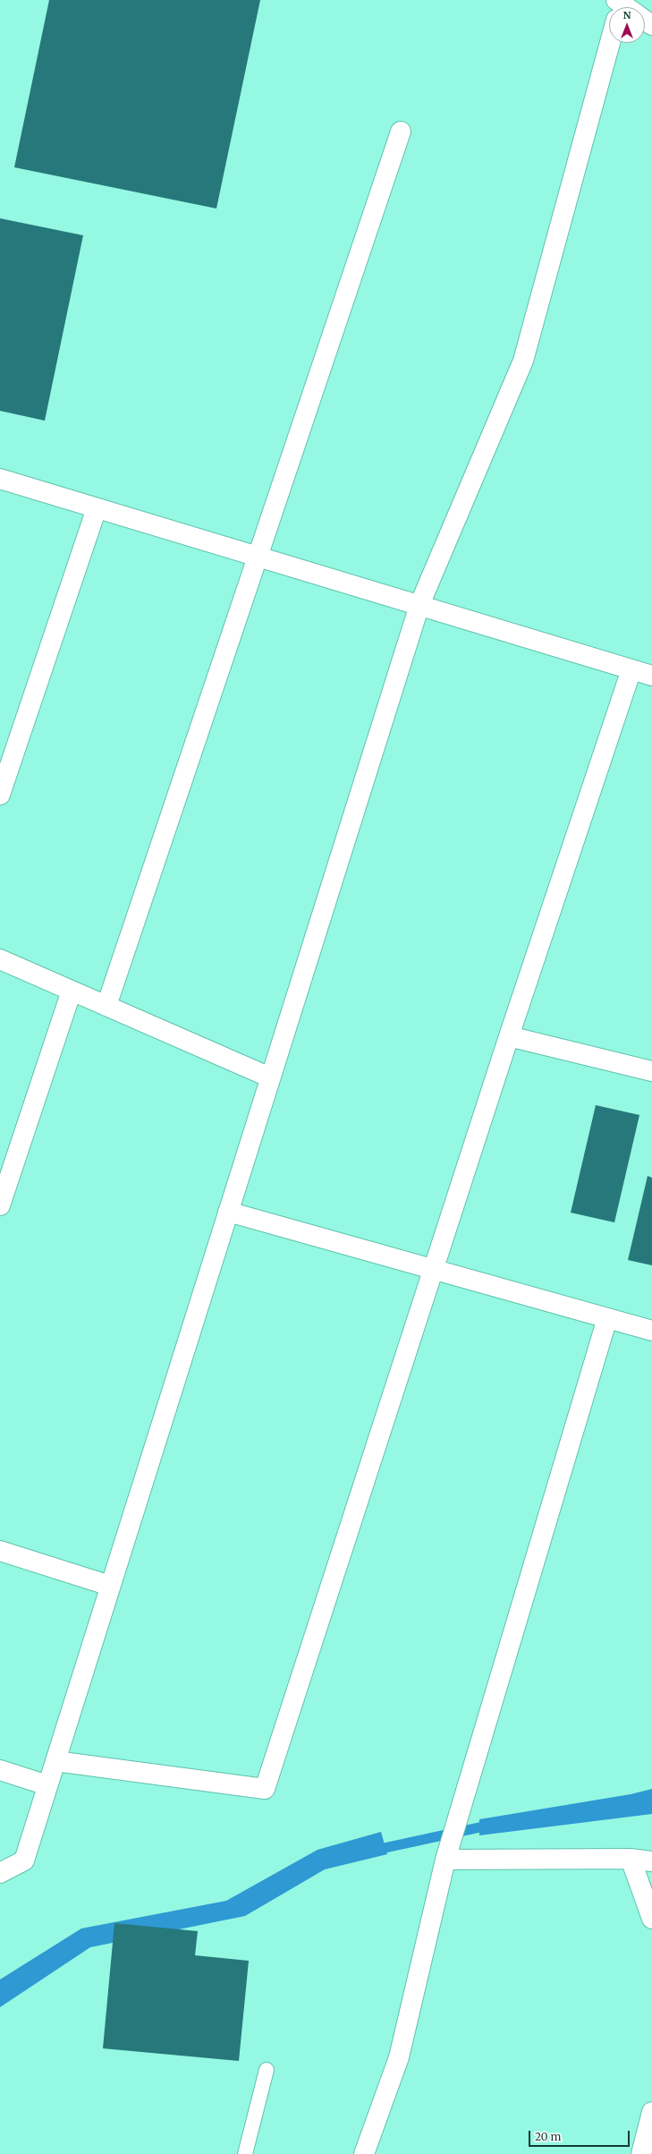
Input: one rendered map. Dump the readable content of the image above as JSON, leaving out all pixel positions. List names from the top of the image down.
{
  "scale_bar": "20 m",
  "north": "top"
}
